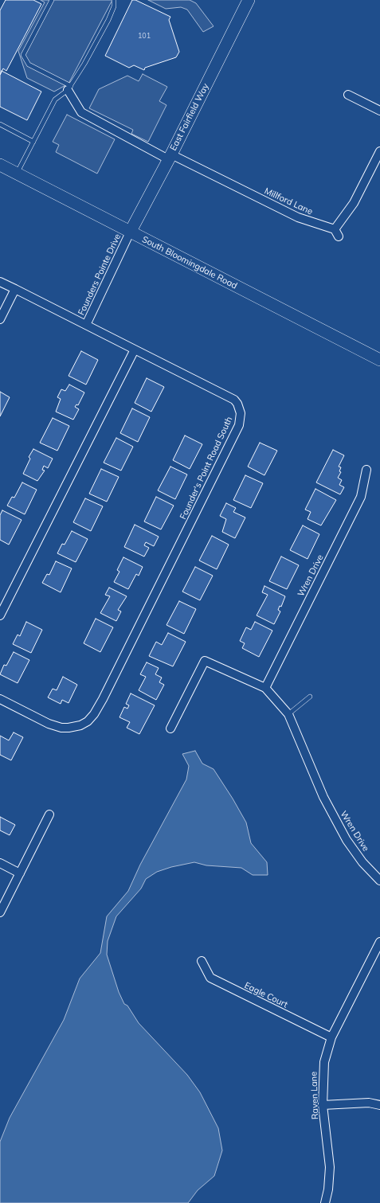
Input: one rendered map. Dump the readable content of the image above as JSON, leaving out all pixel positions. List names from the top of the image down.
{
  "streets": {
    "main road": ["East Fairfield Way", "South Bloomingdale Road"],
    "street": [
      "Millford Lane",
      "Founders Pointe Drive",
      "Founder's Point Road South",
      "Wren Drive",
      "Eagle Court",
      "Raven Lane"
    ]
  },
  "crossings": [
    ["East Fairfield Way", "Millford Lane"],
    ["East Fairfield Way", "South Bloomingdale Road"],
    ["East Fairfield Way", "Founders Pointe Drive"],
    ["South Bloomingdale Road", "Founders Pointe Drive"],
    ["Founders Pointe Drive", "Founder's Point Road South"],
    ["Eagle Court", "Raven Lane"]
  ],
  "house_numbers": ["101"]
}
